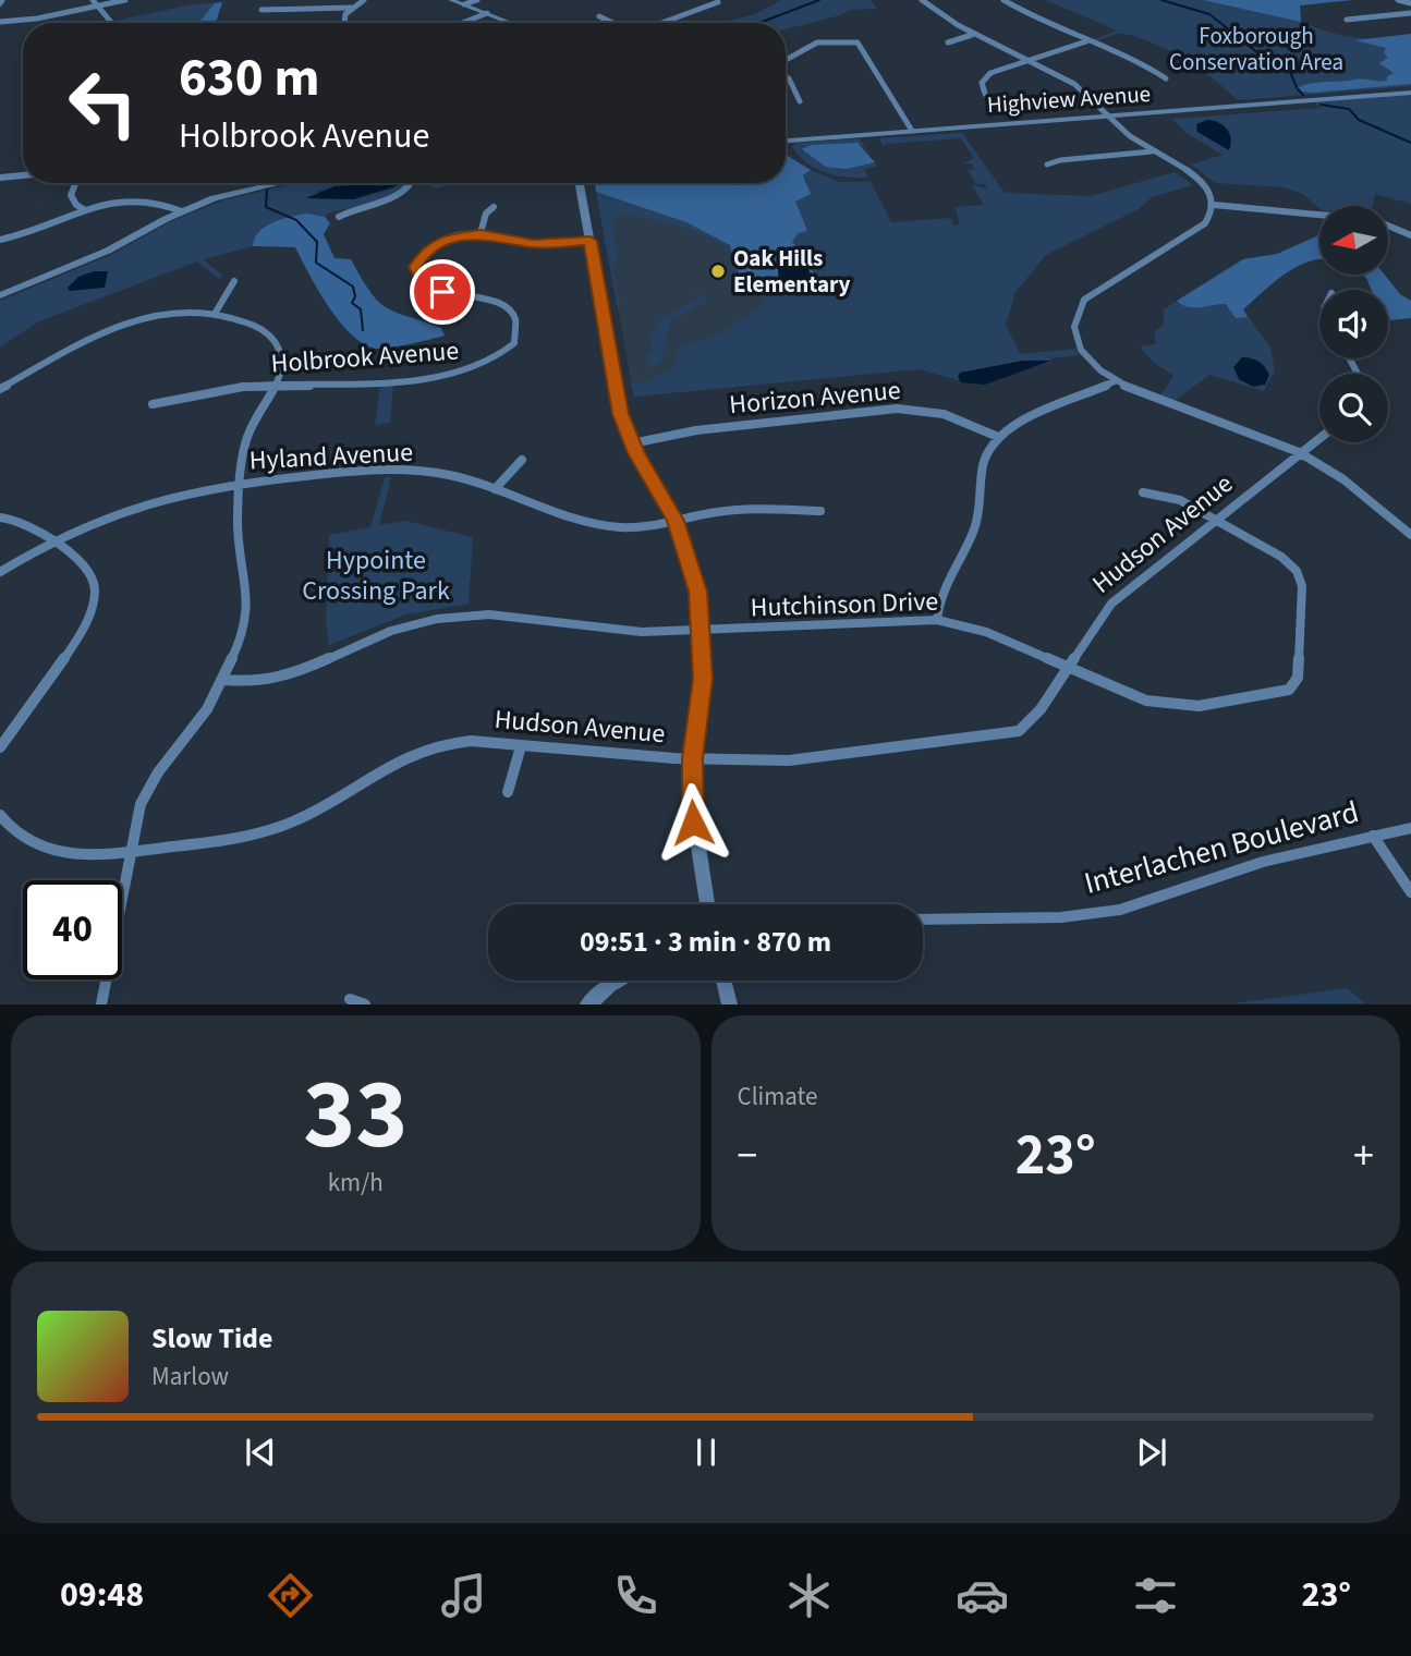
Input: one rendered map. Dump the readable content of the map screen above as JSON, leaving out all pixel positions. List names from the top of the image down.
{
  "streets": {
    "street": [
      "Highview Avenue",
      "Holbrook Avenue",
      "Horizon Avenue",
      "Hyland Avenue",
      "Hudson Avenue",
      "Hutchinson Drive",
      "Interlachen Boulevard"
    ]
  },
  "crossings": [
    ["Hudson Avenue", "Hutchinson Drive"]
  ],
  "parks": ["Foxborough Conservation Area", "Hypointe Crossing Park"],
  "places": ["Oak Hills Elementary"],
  "north": "left",
  "page": {
    "turn": ["630 m", "Holbrook Avenue"],
    "limit": "40",
    "trip": "09:51 · 3 min · 870 m",
    "tile": [
      ["33", "km/h"],
      "Climate"
    ],
    "heat": ["−", "23°", "+"],
    "song": ["Slow Tide", "Marlow"],
    "tabs": ["09:48", "23°"]
  }
}
